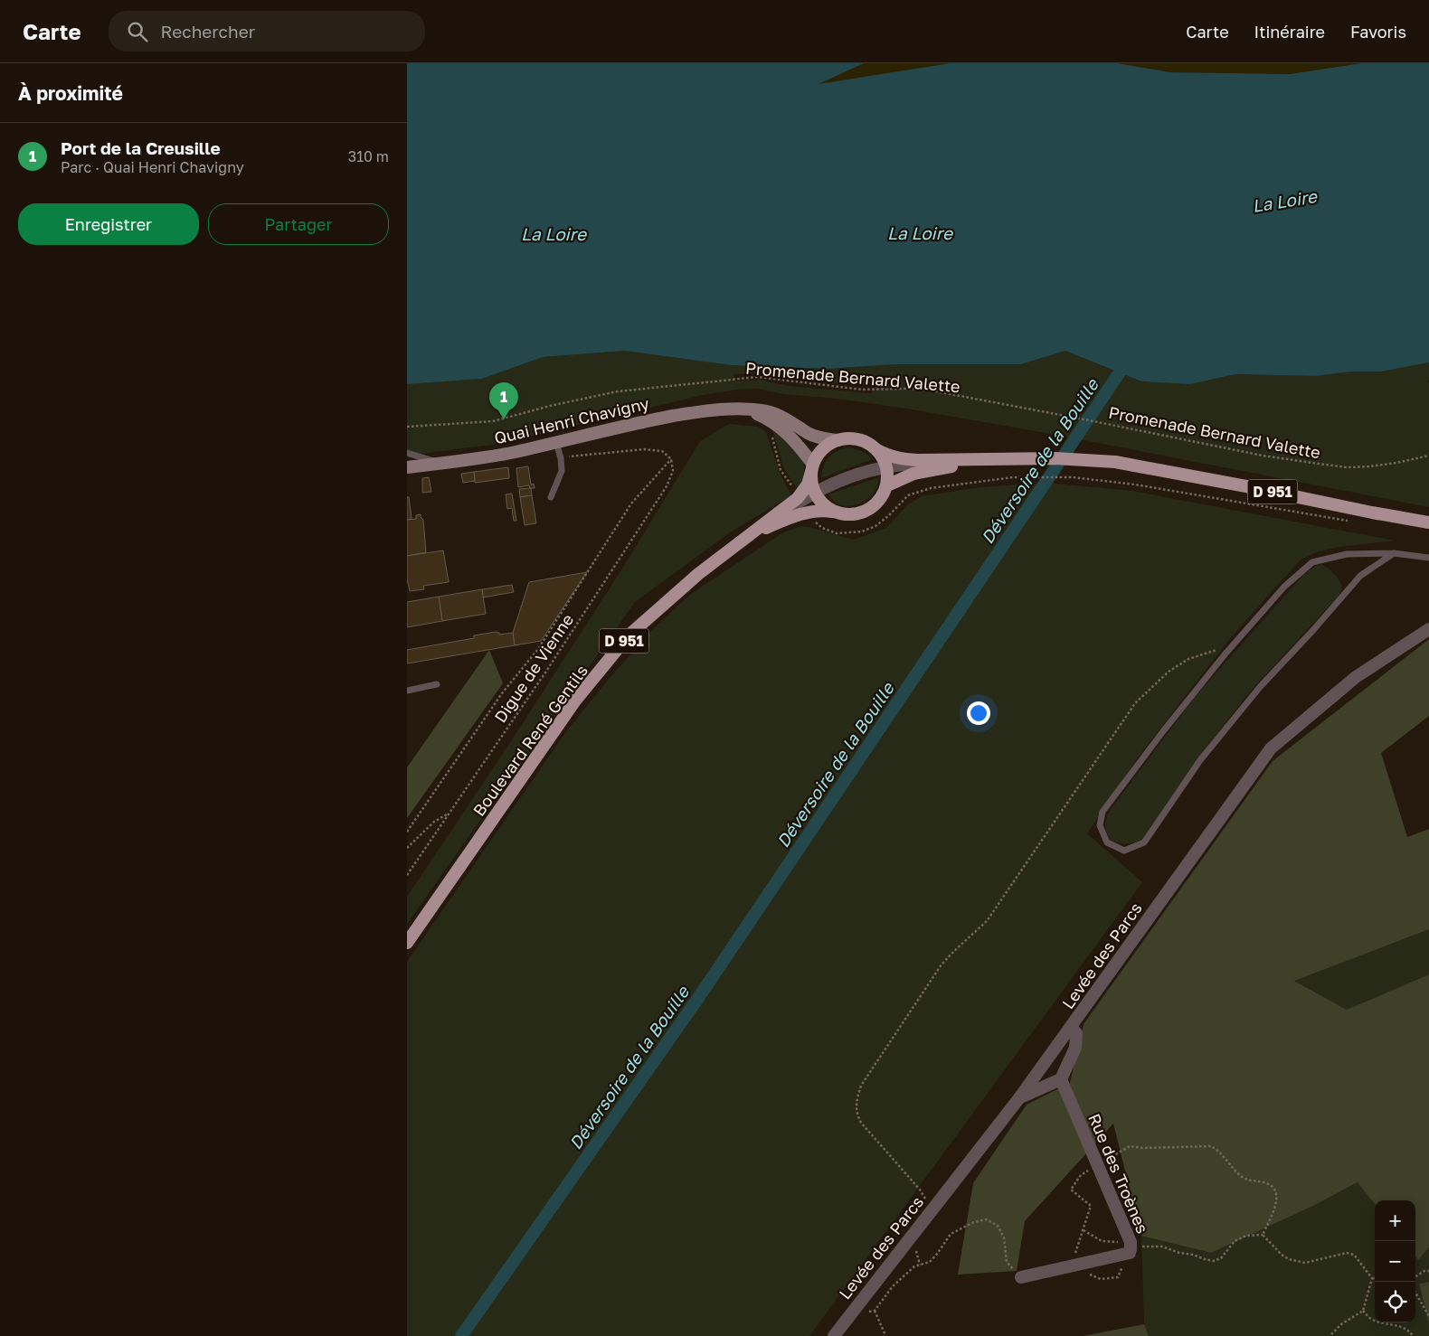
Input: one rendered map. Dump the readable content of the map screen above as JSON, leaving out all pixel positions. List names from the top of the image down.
{
  "streets": {
    "main road": ["Quai Henri Chavigny", "D 951", "Boulevard René Gentils"],
    "street": ["Levée des Parcs", "Rue des Troènes"],
    "path": ["Promenade Bernard Valette", "Digue de Vienne"]
  },
  "crossings": [
    ["Quai Henri Chavigny", "Boulevard René Gentils"],
    ["D 951", "Boulevard René Gentils"]
  ],
  "water": ["La Loire", "Déversoire de la Bouille"],
  "page": {
    "header": "Carte",
    "search": "Rechercher",
    "nav": ["Carte", "Itinéraire", "Favoris"],
    "heading": "À proximité",
    "list": [
      {
        "mark": "1",
        "name": "Port de la Creusille",
        "note": "Parc · Quai Henri Chavigny",
        "value": "310 m"
      }
    ],
    "buttons": ["Enregistrer", "Partager"],
    "pins": "1",
    "map_buttons": ["+", "−"]
  }
}
